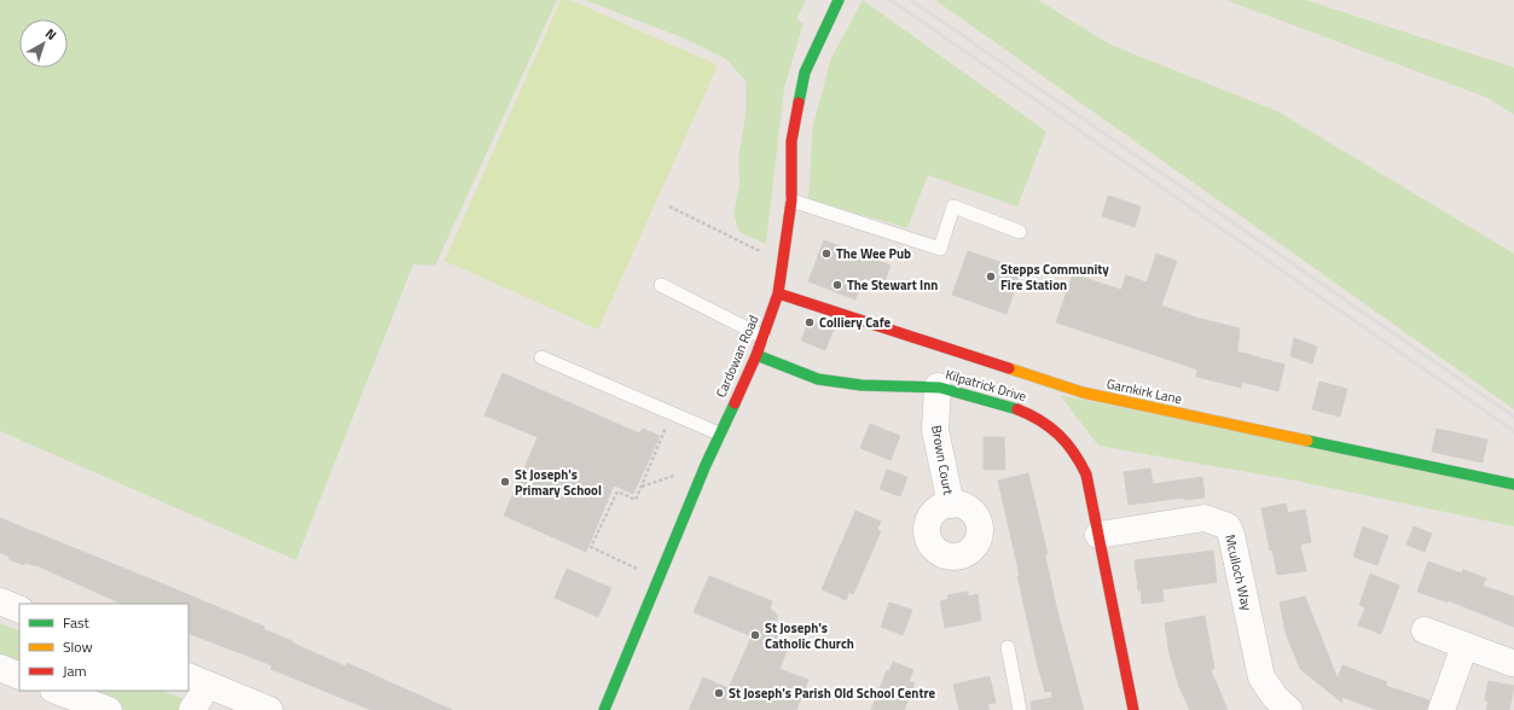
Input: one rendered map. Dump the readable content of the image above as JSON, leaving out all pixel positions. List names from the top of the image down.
{
  "streets": {
    "street": [
      "Cardowan Road",
      "Kilpatrick Drive",
      "Garnkirk Lane",
      "Brown Court",
      "Mculloch Way"
    ]
  },
  "crossings": [
    ["Cardowan Road", "Kilpatrick Drive"],
    ["Cardowan Road", "Garnkirk Lane"],
    ["Kilpatrick Drive", "Brown Court"],
    ["Kilpatrick Drive", "Mculloch Way"]
  ],
  "places": [
    "The Wee Pub",
    "Stepps Community Fire Station",
    "The Stewart Inn",
    "Colliery Cafe",
    "St Joseph's Primary School",
    "St Joseph's Catholic Church",
    "St Joseph's Parish Old School Centre"
  ],
  "legend": ["Fast", "Slow", "Jam"],
  "north": "top right"
}
